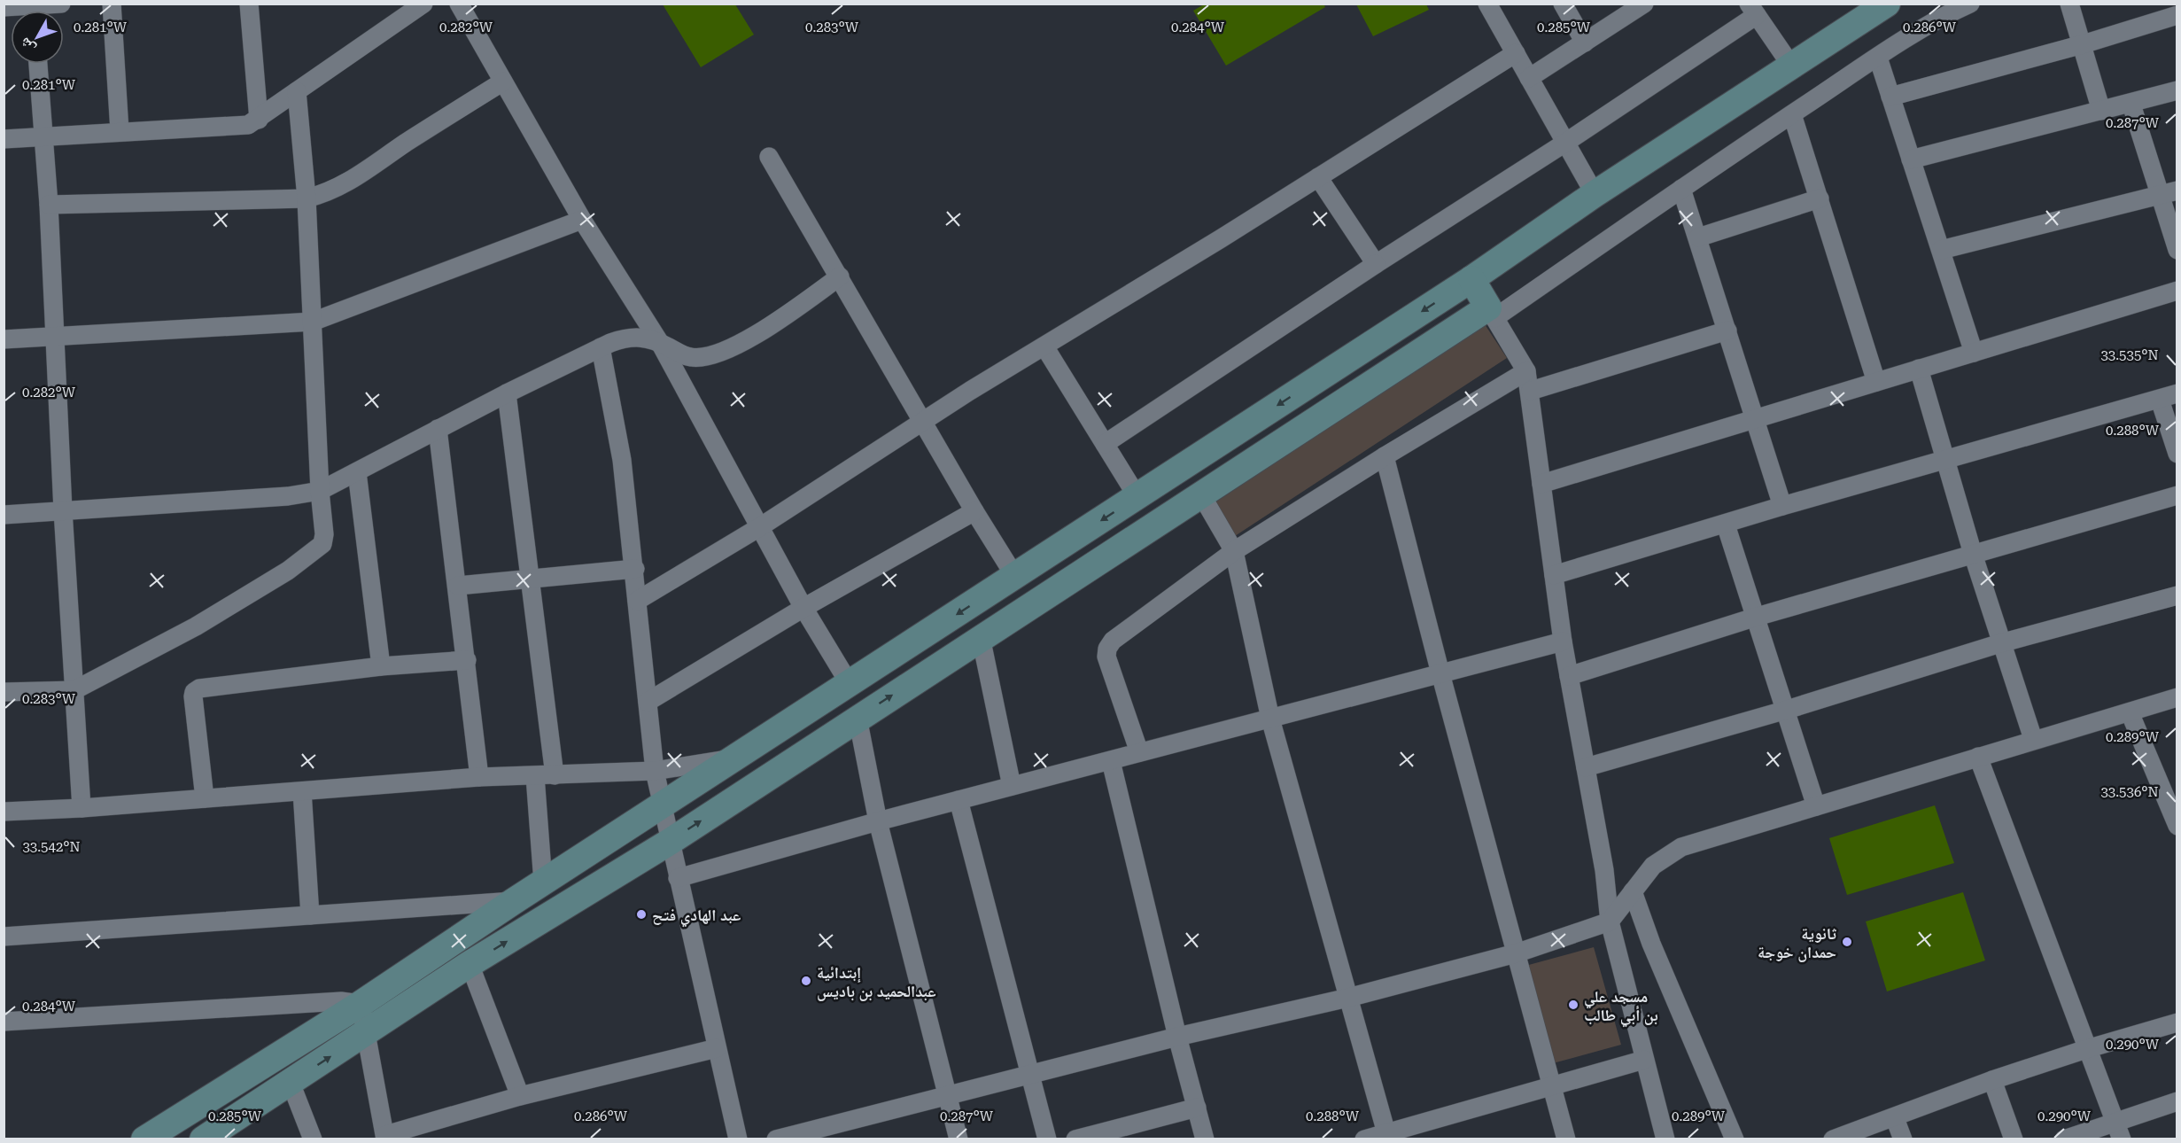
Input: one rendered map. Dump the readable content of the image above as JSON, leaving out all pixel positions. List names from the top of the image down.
{
  "places": [
    "عبد الهادي فتح",
    "ثانوية حمدان خوجة",
    "إبتدائية عبدالحميد بن باديس",
    "مسجد علي بن أبي طالب"
  ],
  "north": "bottom left",
  "coordinates": [
    "0.284°W",
    "0.281°W",
    "0.282°W",
    "0.283°W",
    "0.285°W",
    "0.286°W",
    "0.287°W",
    "33.535°N",
    "0.288°W",
    "0.289°W",
    "33.536°N",
    "33.542°N",
    "0.290°W"
  ]
}
